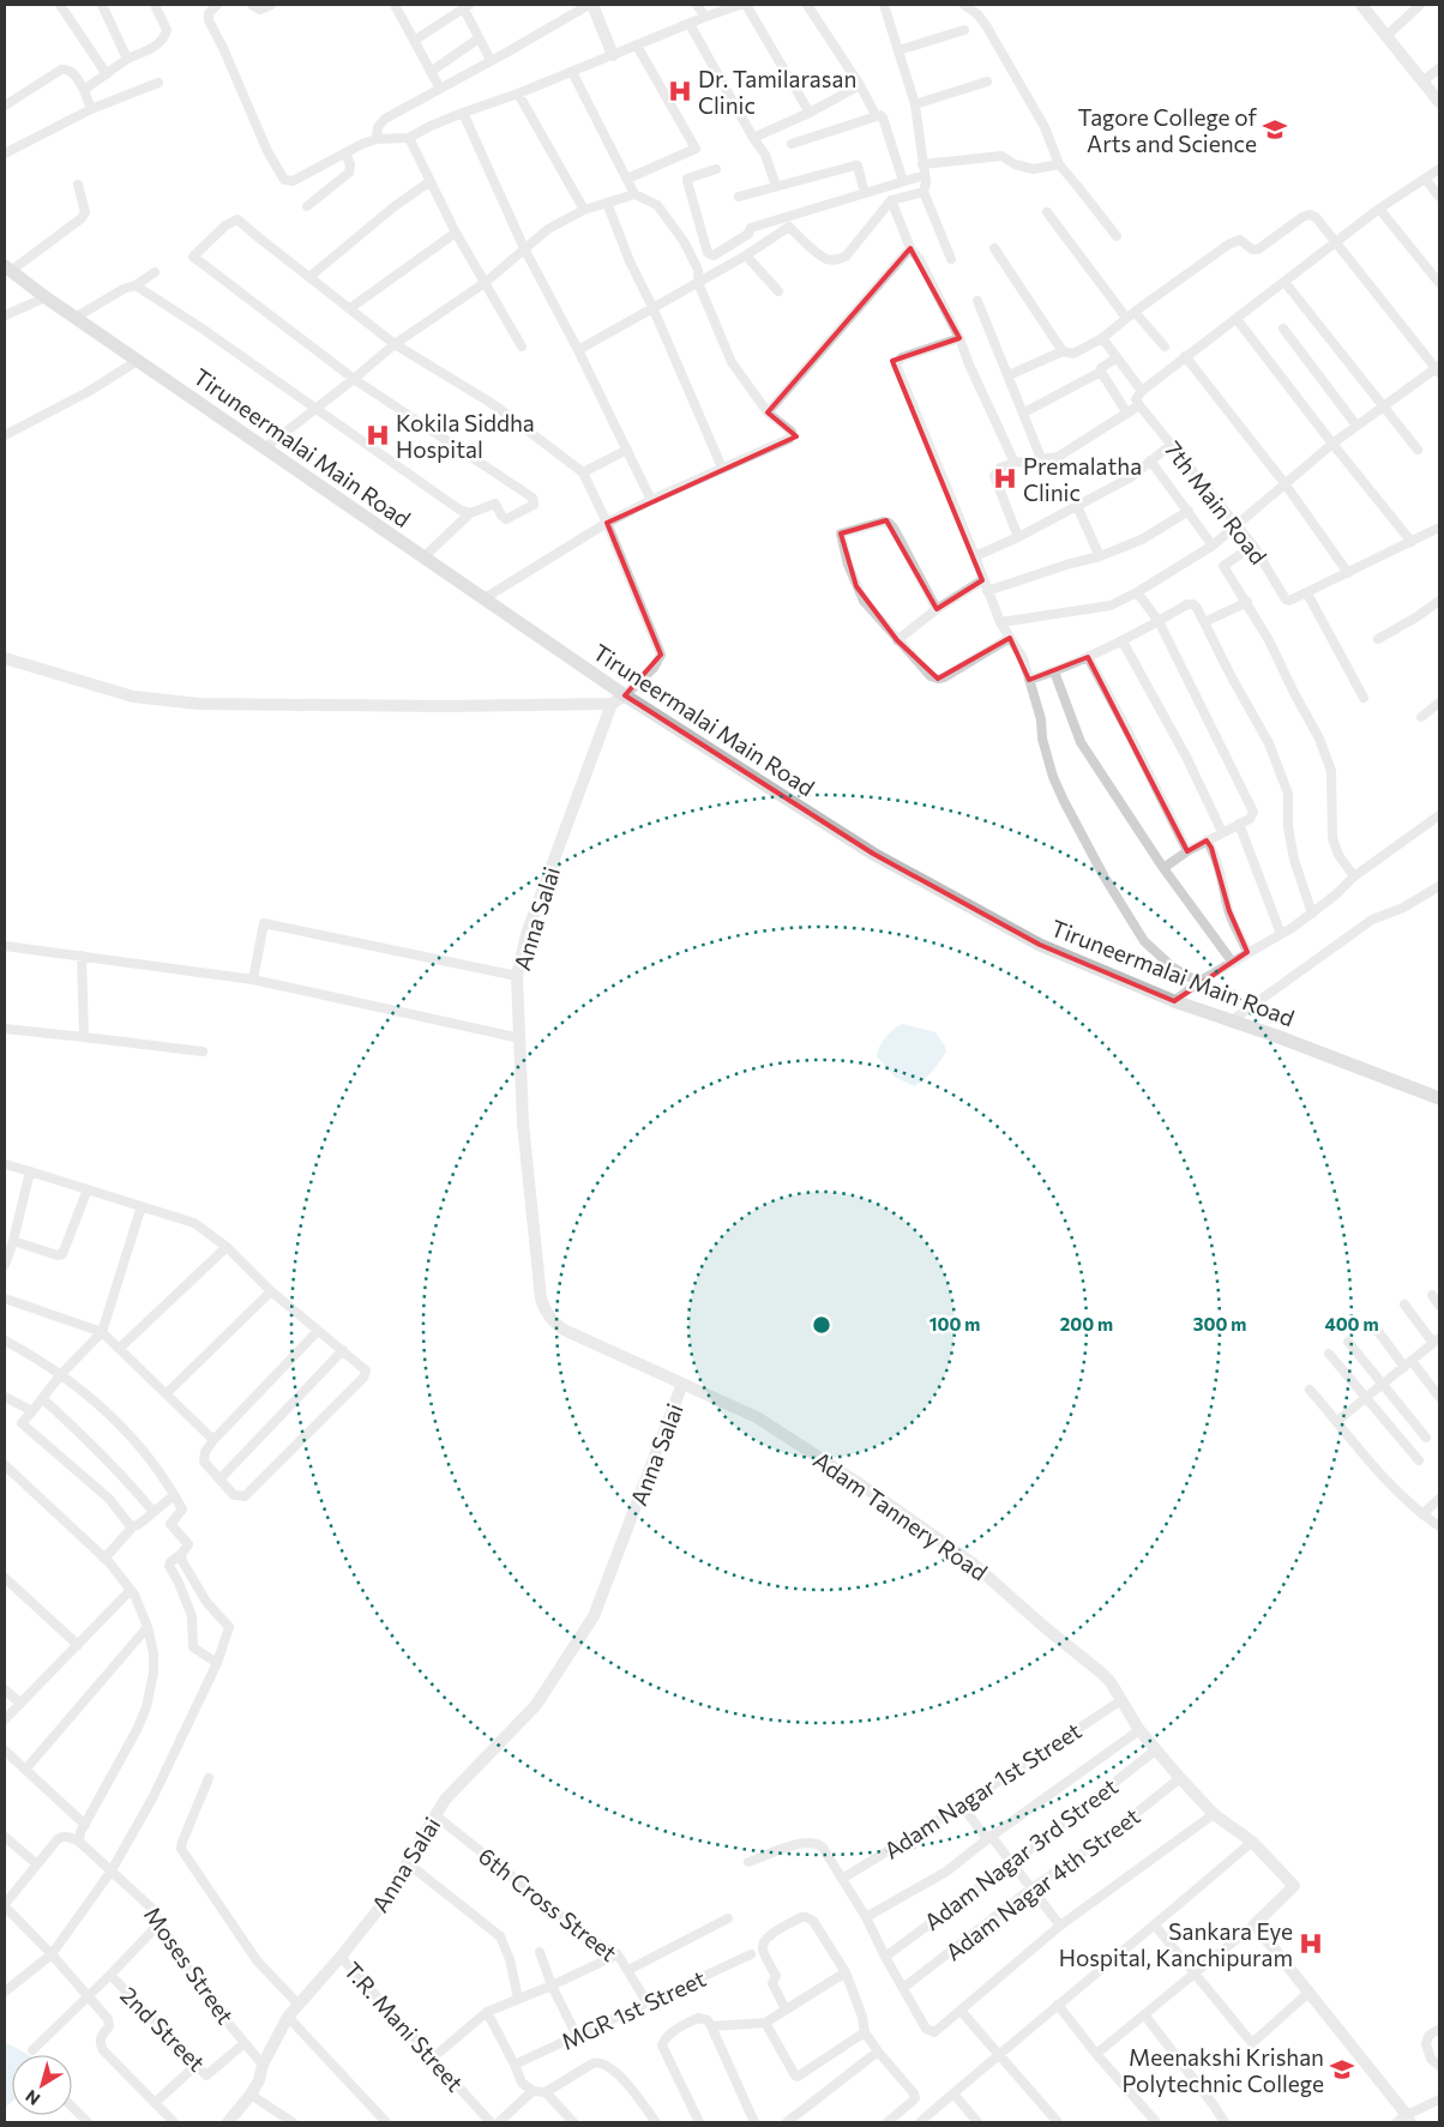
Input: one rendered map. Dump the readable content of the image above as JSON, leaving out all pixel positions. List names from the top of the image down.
{
  "streets": {
    "main road": ["Tiruneermalai Main Road"],
    "street": [
      "7th Main Road",
      "Anna Salai",
      "Adam Tannery Road",
      "Adam Nagar 1st Street",
      "Adam Nagar 3rd Street",
      "Adam Nagar 4th Street",
      "6th Cross Street",
      "Moses Street",
      "MGR 1st Street",
      "T.R. Mani Street",
      "2nd Street"
    ]
  },
  "crossings": [
    ["Anna Salai", "Adam Tannery Road"],
    ["Anna Salai", "6th Cross Street"],
    ["Anna Salai", "Moses Street"],
    ["Anna Salai", "T.R. Mani Street"],
    ["Adam Tannery Road", "Adam Nagar 1st Street"],
    ["Adam Tannery Road", "Adam Nagar 3rd Street"],
    ["Adam Tannery Road", "Adam Nagar 4th Street"],
    ["6th Cross Street", "MGR 1st Street"],
    ["Moses Street", "2nd Street"]
  ],
  "places": {
    "hospital": [
      "Dr. Tamilarasan Clinic",
      "Kokila Siddha Hospital",
      "Premalatha Clinic",
      "Sankara Eye Hospital, Kanchipuram"
    ],
    "school or university": ["Tagore College of Arts and Science", "Meenakshi Krishan Polytechnic College"]
  },
  "north": "bottom left",
  "rings": [
    "100 m",
    "200 m",
    "300 m",
    "400 m"
  ]
}
